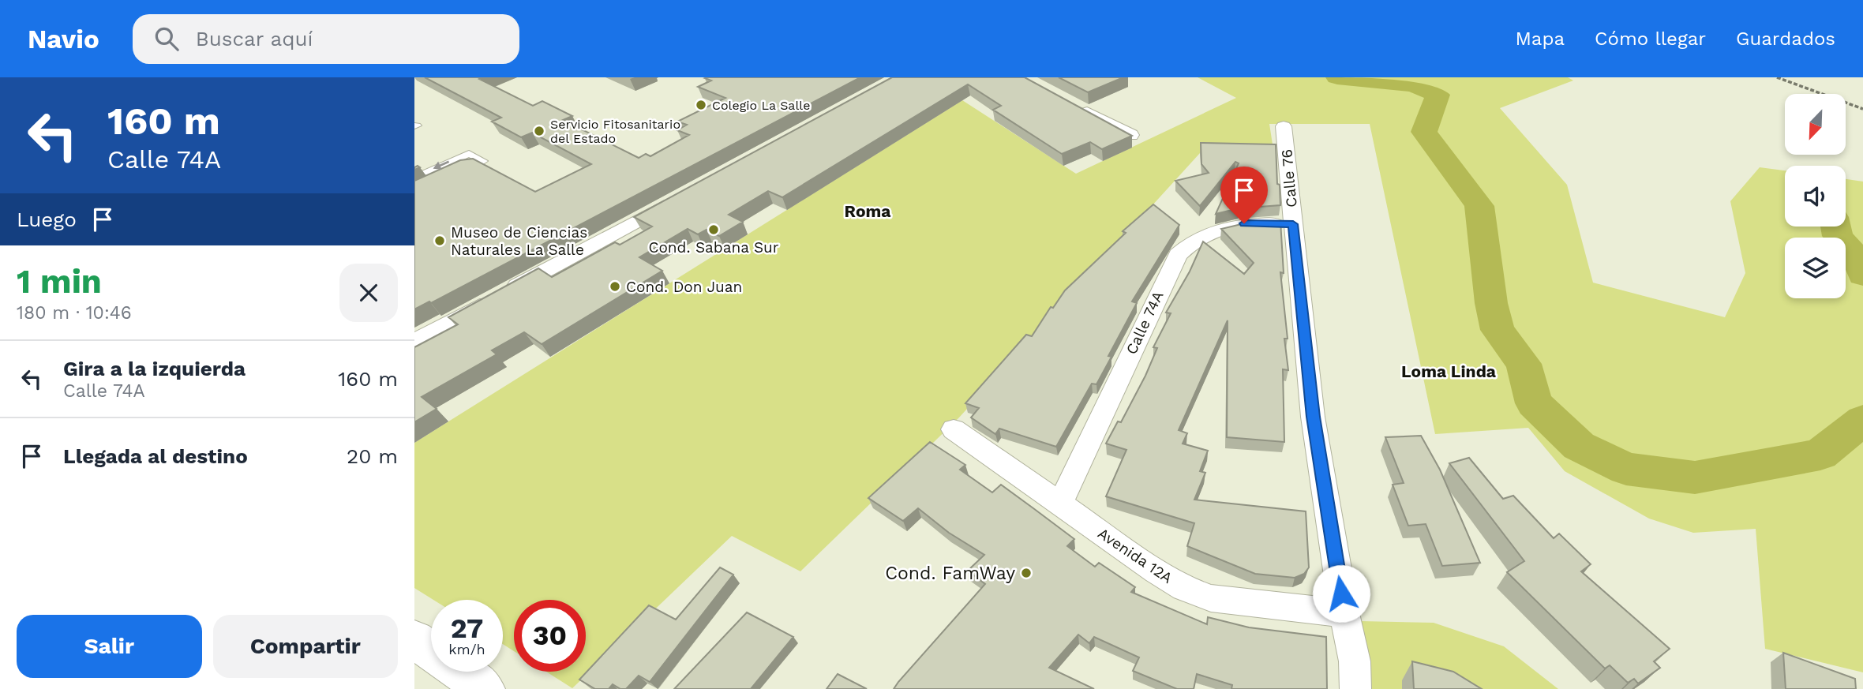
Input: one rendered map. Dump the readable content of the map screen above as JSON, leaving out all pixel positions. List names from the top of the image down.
{
  "streets": {
    "street": ["Calle 76", "Calle 74A", "Avenida 12A"]
  },
  "crossings": [
    ["Calle 76", "Calle 74A"],
    ["Calle 76", "Avenida 12A"],
    ["Calle 74A", "Avenida 12A"]
  ],
  "districts": ["Roma", "Loma Linda"],
  "places": [
    "Colegio La Salle",
    "Servicio Fitosanitario del Estado",
    "Cond. Sabana Sur",
    "Museo de Ciencias Naturales La Salle",
    "Cond. Don Juan",
    "Cond. FamWay"
  ],
  "north": "bottom left",
  "page": {
    "header": "Navio",
    "search": "Buscar aquí",
    "nav": ["Mapa", "Cómo llegar", "Guardados"],
    "turn": ["160 m", "Calle 74A"],
    "then": "Luego",
    "heading": ["1 min", "180 m · 10:46"],
    "list": [
      {
        "name": "Gira a la izquierda",
        "note": "Calle 74A",
        "value": "160 m"
      },
      {
        "name": "Llegada al destino",
        "value": "20 m"
      }
    ],
    "speed": "27 km/h",
    "limit": "30",
    "buttons": ["Salir", "Compartir"]
  }
}
